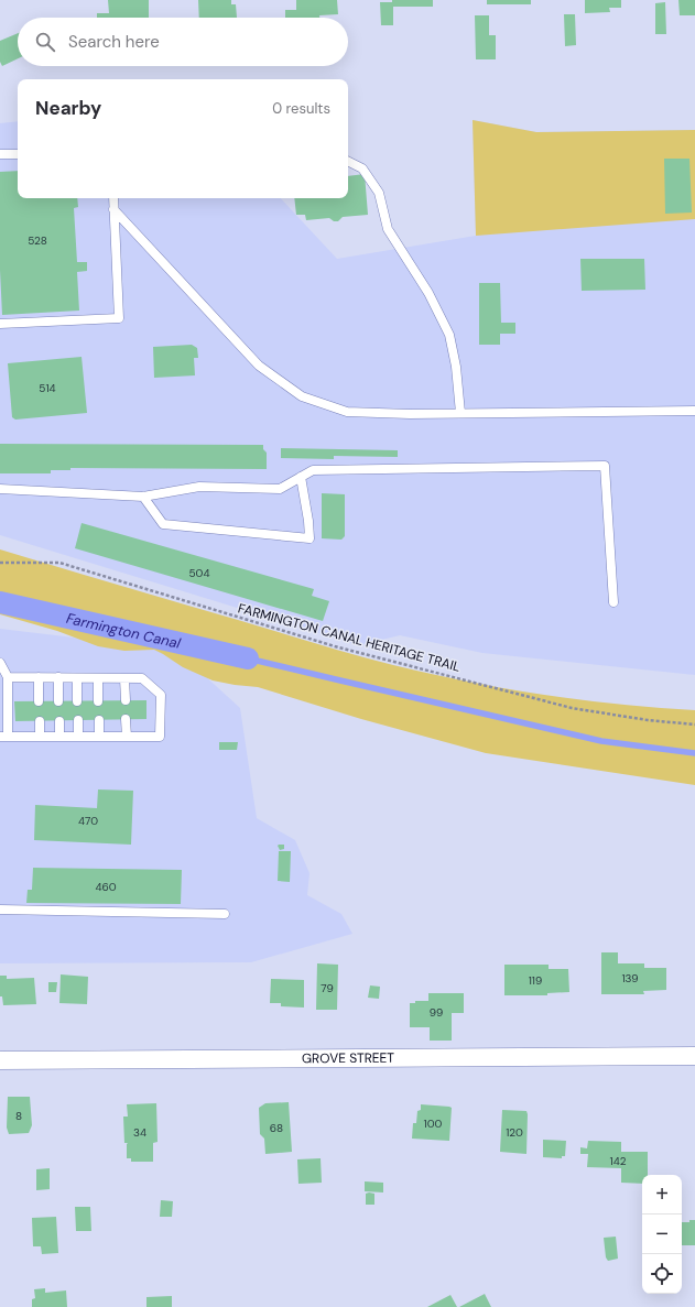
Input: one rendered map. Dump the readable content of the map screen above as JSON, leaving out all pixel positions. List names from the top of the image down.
{
  "streets": {
    "street": ["GROVE STREET"],
    "path": ["FARMINGTON CANAL HERITAGE TRAIL"]
  },
  "water": ["Farmington Canal"],
  "house_numbers": [
    "528",
    "514",
    "504",
    "470",
    "460",
    "139",
    "119",
    "79",
    "99",
    "8",
    "100",
    "68",
    "34",
    "120",
    "142"
  ],
  "page": {
    "search": "Search here",
    "heading": ["Nearby", "0 results"],
    "map_buttons": ["+", "−"]
  }
}
